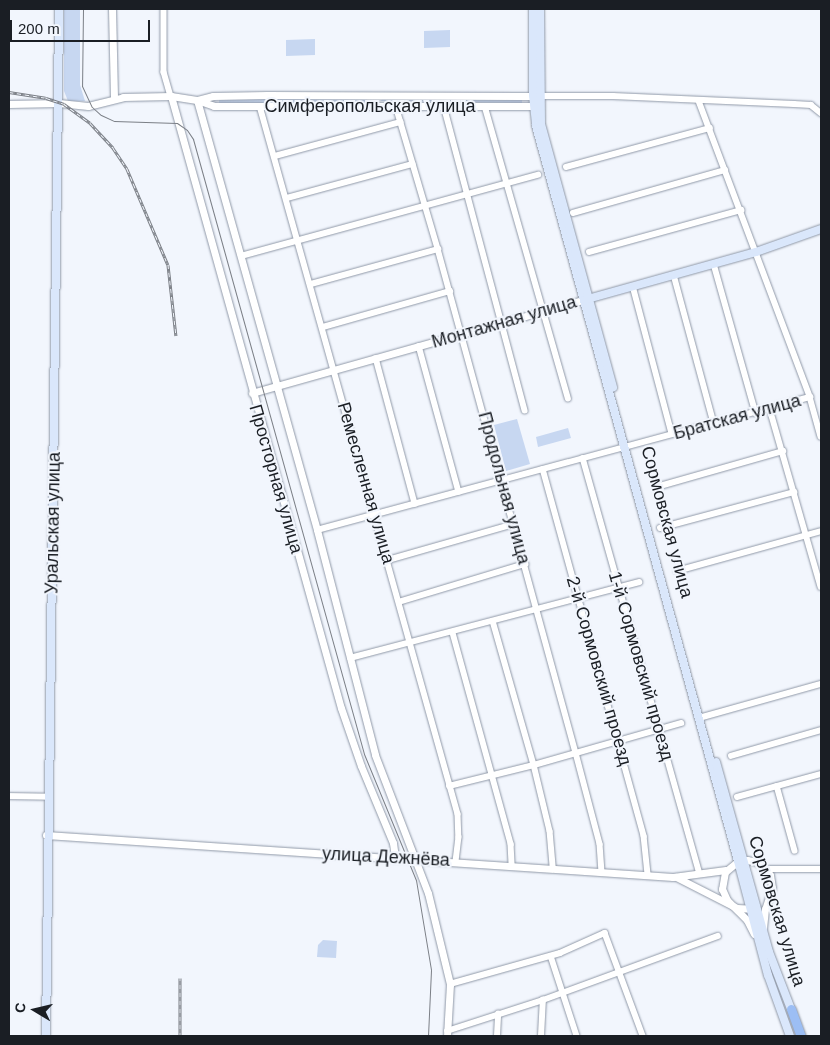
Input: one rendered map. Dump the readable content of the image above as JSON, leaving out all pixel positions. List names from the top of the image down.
{
  "streets": {
    "highway": ["Сормовская улица"],
    "main road": ["Монтажная улица", "Уральская улица"],
    "street": [
      "Симферопольская улица",
      "Братская улица",
      "Просторная улица",
      "Ремесленная улица",
      "Продольная улица",
      "1-й Сормовский проезд",
      "2-й Сормовский проезд",
      "улица Дежнёва"
    ]
  },
  "crossings": [
    ["Симферопольская улица", "Просторная улица"],
    ["Симферопольская улица", "Ремесленная улица"],
    ["Симферопольская улица", "Продольная улица"],
    ["Симферопольская улица", "Сормовская улица"],
    ["Симферопольская улица", "Уральская улица"],
    ["Монтажная улица", "Просторная улица"],
    ["Монтажная улица", "Ремесленная улица"],
    ["Монтажная улица", "Продольная улица"],
    ["Монтажная улица", "Сормовская улица"],
    ["Братская улица", "Просторная улица"],
    ["Братская улица", "Ремесленная улица"],
    ["Братская улица", "Продольная улица"],
    ["Братская улица", "Сормовская улица"],
    ["Братская улица", "1-й Сормовский проезд"],
    ["Братская улица", "2-й Сормовский проезд"],
    ["Просторная улица", "улица Дежнёва"],
    ["Ремесленная улица", "улица Дежнёва"],
    ["Продольная улица", "улица Дежнёва"],
    ["Уральская улица", "улица Дежнёва"],
    ["1-й Сормовский проезд", "улица Дежнёва"],
    ["2-й Сормовский проезд", "улица Дежнёва"]
  ],
  "scale_bar": "200 m",
  "north": "left"
}
